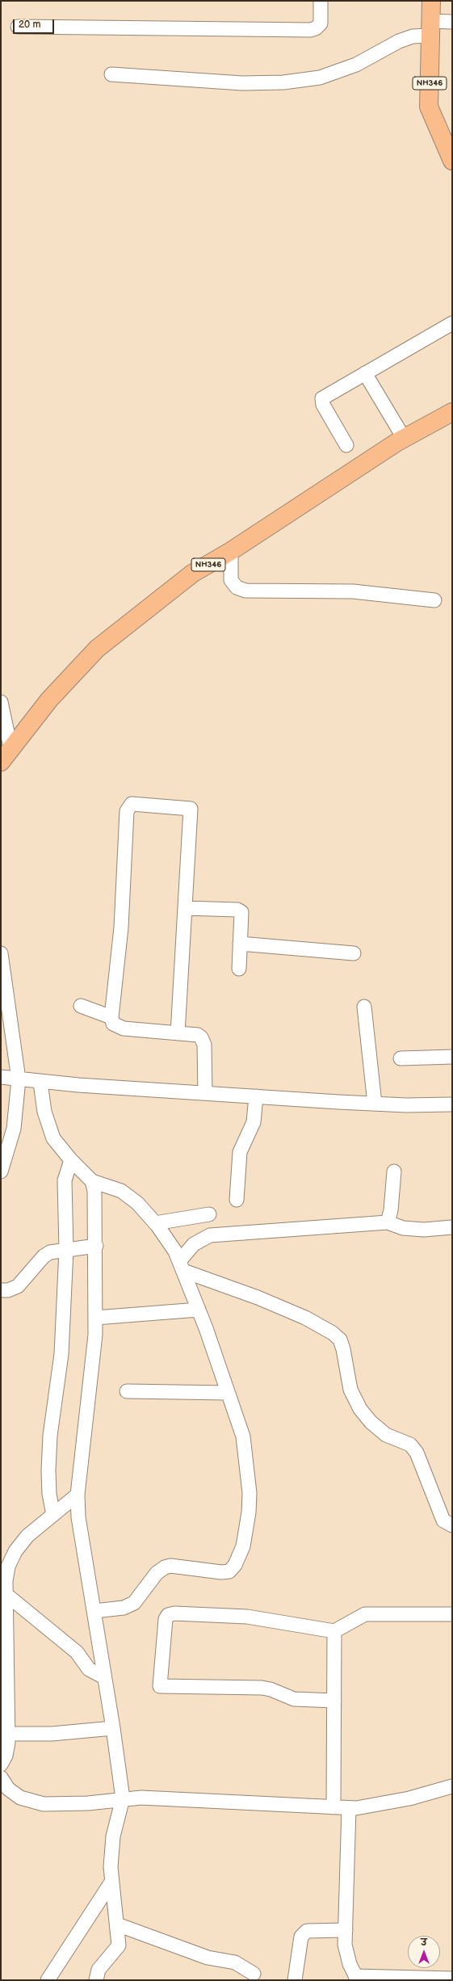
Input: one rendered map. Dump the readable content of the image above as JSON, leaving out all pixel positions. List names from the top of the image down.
{
  "streets": {
    "highway": ["NH346"]
  },
  "scale_bar": "20 m",
  "north": "top"
}
